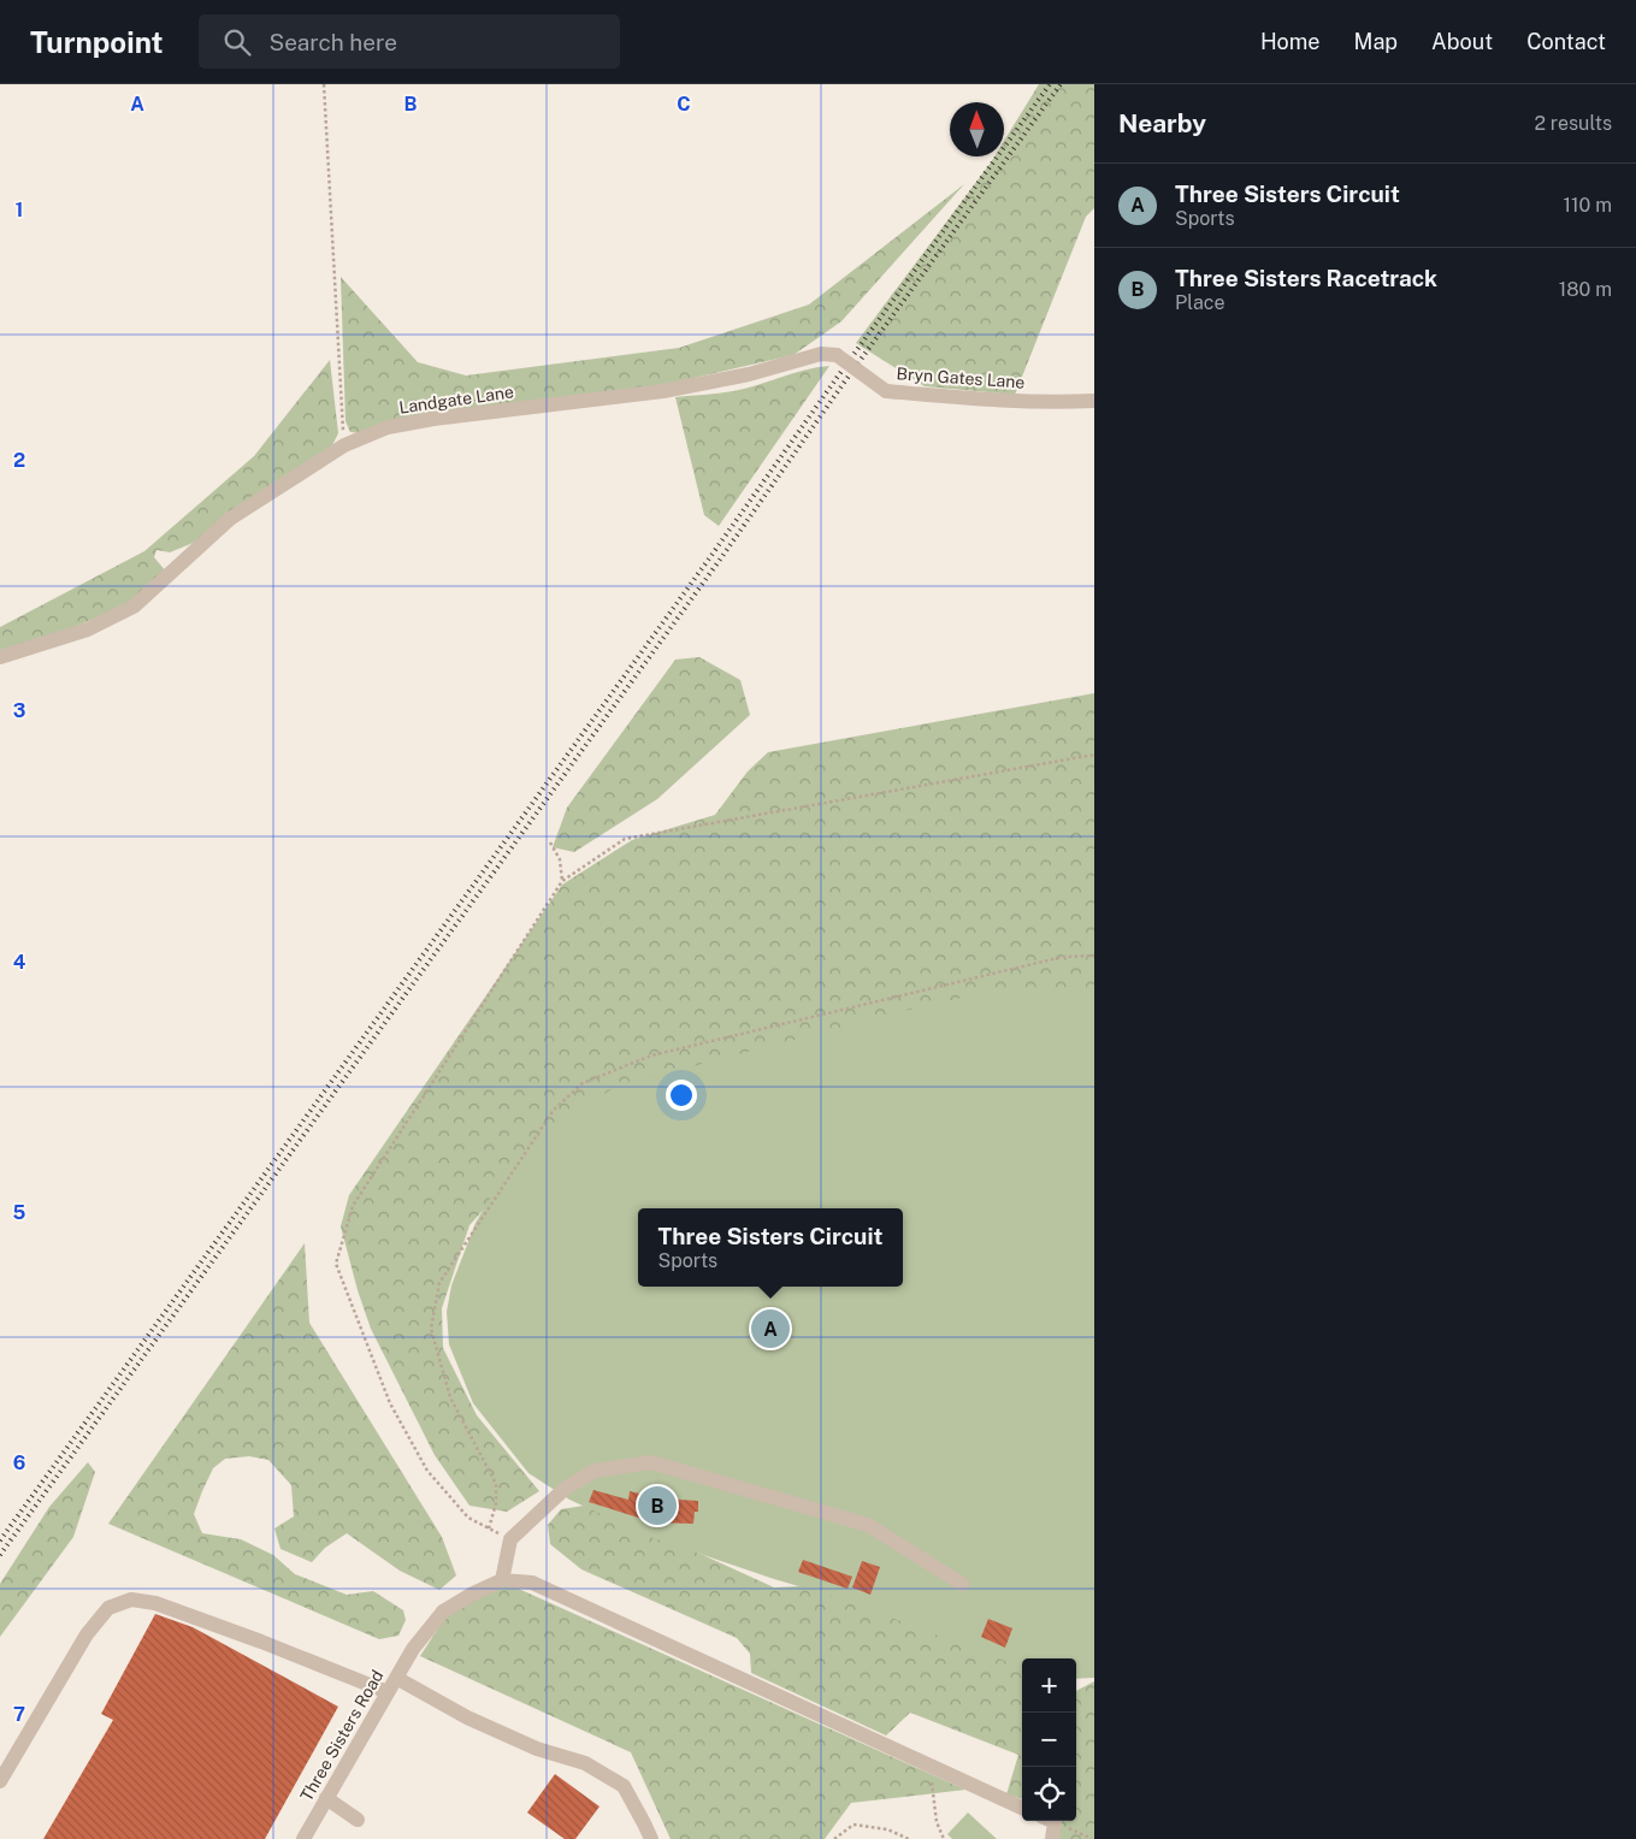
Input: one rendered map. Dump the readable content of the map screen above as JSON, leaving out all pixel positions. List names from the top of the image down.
{
  "streets": {
    "street": ["Bryn Gates Lane", "Landgate Lane", "Three Sisters Road"]
  },
  "crossings": [
    ["Bryn Gates Lane", "Landgate Lane"]
  ],
  "north": "top",
  "page": {
    "header": "Turnpoint",
    "search": "Search here",
    "nav": [
      "Home",
      "Map",
      "About",
      "Contact"
    ],
    "heading": ["Nearby", "2 results"],
    "list": [
      {
        "mark": "A",
        "name": "Three Sisters Circuit",
        "note": "Sports",
        "value": "110 m"
      },
      {
        "mark": "B",
        "name": "Three Sisters Racetrack",
        "note": "Place",
        "value": "180 m"
      }
    ],
    "popup": ["Three Sisters Circuit", "Sports"],
    "pins": ["A", "B"],
    "map_buttons": ["+", "−"]
  },
  "grid": {
    "columns": ["A", "B", "C"],
    "rows": [
      "1",
      "2",
      "3",
      "4",
      "5",
      "6",
      "7"
    ]
  }
}
